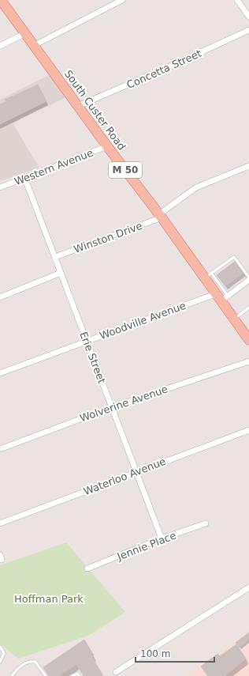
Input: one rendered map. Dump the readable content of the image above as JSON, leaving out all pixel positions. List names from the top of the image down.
{
  "streets": {
    "main road": ["South Custer Road", "M 50"],
    "street": [
      "Concetta Street",
      "Western Avenue",
      "Winston Drive",
      "Woodville Avenue",
      "Erie Street",
      "Wolverine Avenue",
      "Waterloo Avenue",
      "Jennie Place"
    ]
  },
  "crossings": [
    ["Concetta Street", "South Custer Road"],
    ["South Custer Road", "Western Avenue"],
    ["South Custer Road", "Winston Drive"],
    ["South Custer Road", "Woodville Avenue"],
    ["Western Avenue", "Erie Street"],
    ["Winston Drive", "Erie Street"],
    ["Woodville Avenue", "Erie Street"],
    ["Erie Street", "Wolverine Avenue"],
    ["Erie Street", "Waterloo Avenue"],
    ["Erie Street", "Jennie Place"]
  ],
  "parks": ["Hoffman Park"],
  "scale_bar": "100 m"
}
